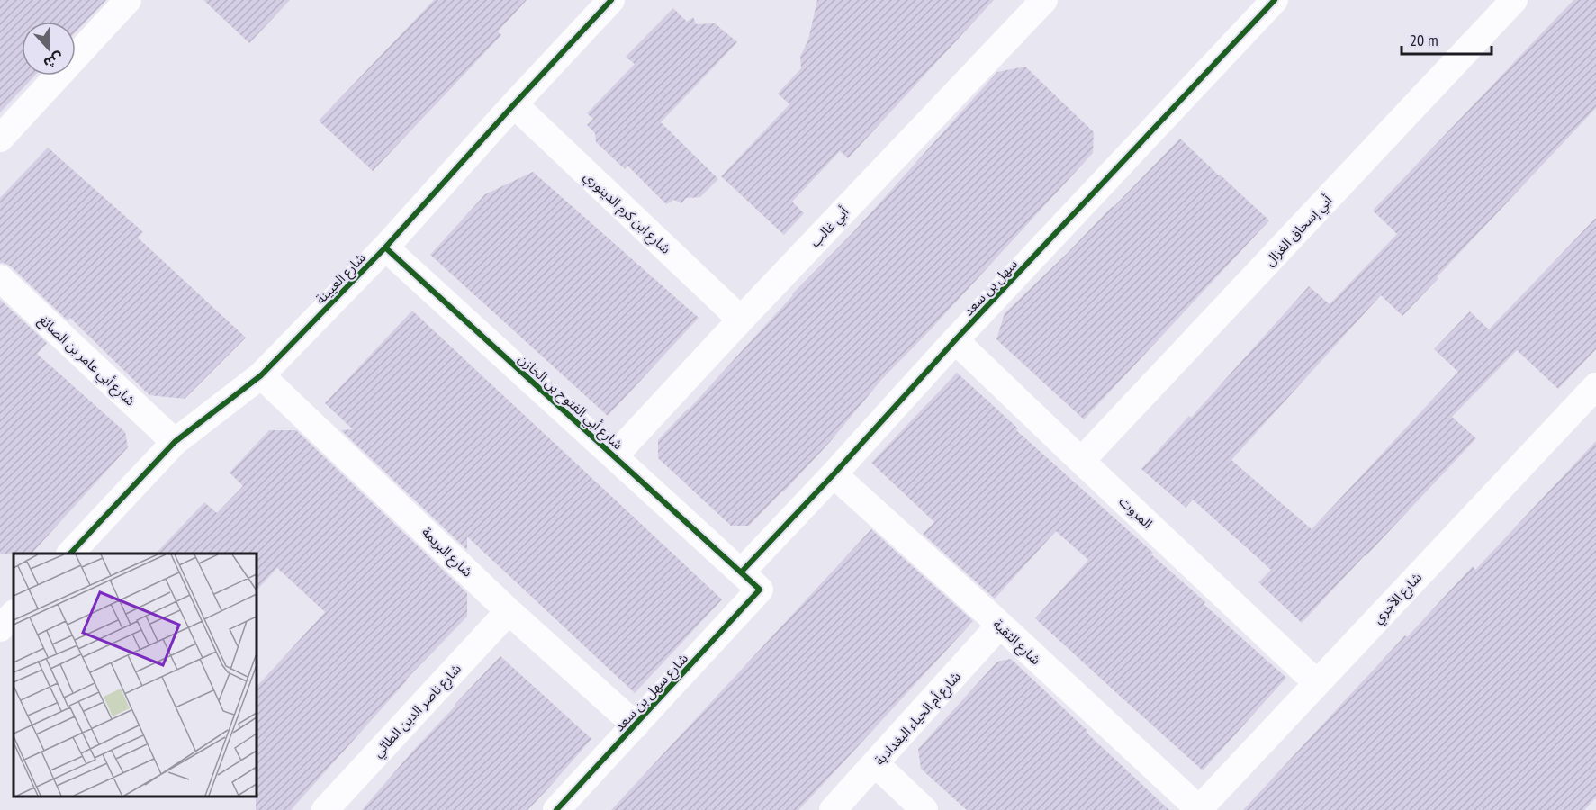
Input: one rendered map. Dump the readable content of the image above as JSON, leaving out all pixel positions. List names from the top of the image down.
{
  "streets": {
    "street": [
      "شارع ابن كرم الدينوري",
      "أبي غالب",
      "أبي إسحاق الغزال",
      "شارع العيينة",
      "سهل بن سعد",
      "شارع أبي عامر بن الصائغ",
      "شارع أبي الفتوح بن الخازن",
      "المروت",
      "شارع البريمة",
      "شارع الآجري",
      "شارع الثقبة",
      "شارع سهل بن سعد",
      "شارع ناصر الدين الطائي",
      "شارع أم الحياء البغدادية"
    ]
  },
  "crossings": [
    ["شارع ابن كرم الدينوري", "أبي غالب"],
    ["شارع ابن كرم الدينوري", "شارع العيينة"],
    ["أبي غالب", "شارع أبي الفتوح بن الخازن"],
    ["أبي إسحاق الغزال", "المروت"],
    ["شارع العيينة", "شارع أبي عامر بن الصائغ"],
    ["شارع العيينة", "شارع أبي الفتوح بن الخازن"],
    ["شارع العيينة", "شارع البريمة"],
    ["سهل بن سعد", "شارع أبي الفتوح بن الخازن"],
    ["سهل بن سعد", "المروت"],
    ["سهل بن سعد", "شارع الثقبة"],
    ["سهل بن سعد", "شارع سهل بن سعد"],
    ["شارع أبي الفتوح بن الخازن", "شارع سهل بن سعد"],
    ["المروت", "شارع الآجري"],
    ["شارع البريمة", "شارع سهل بن سعد"],
    ["شارع البريمة", "شارع ناصر الدين الطائي"],
    ["شارع الآجري", "شارع الثقبة"],
    ["شارع الثقبة", "شارع أم الحياء البغدادية"]
  ],
  "scale_bar": "20 m",
  "north": "bottom"
}
